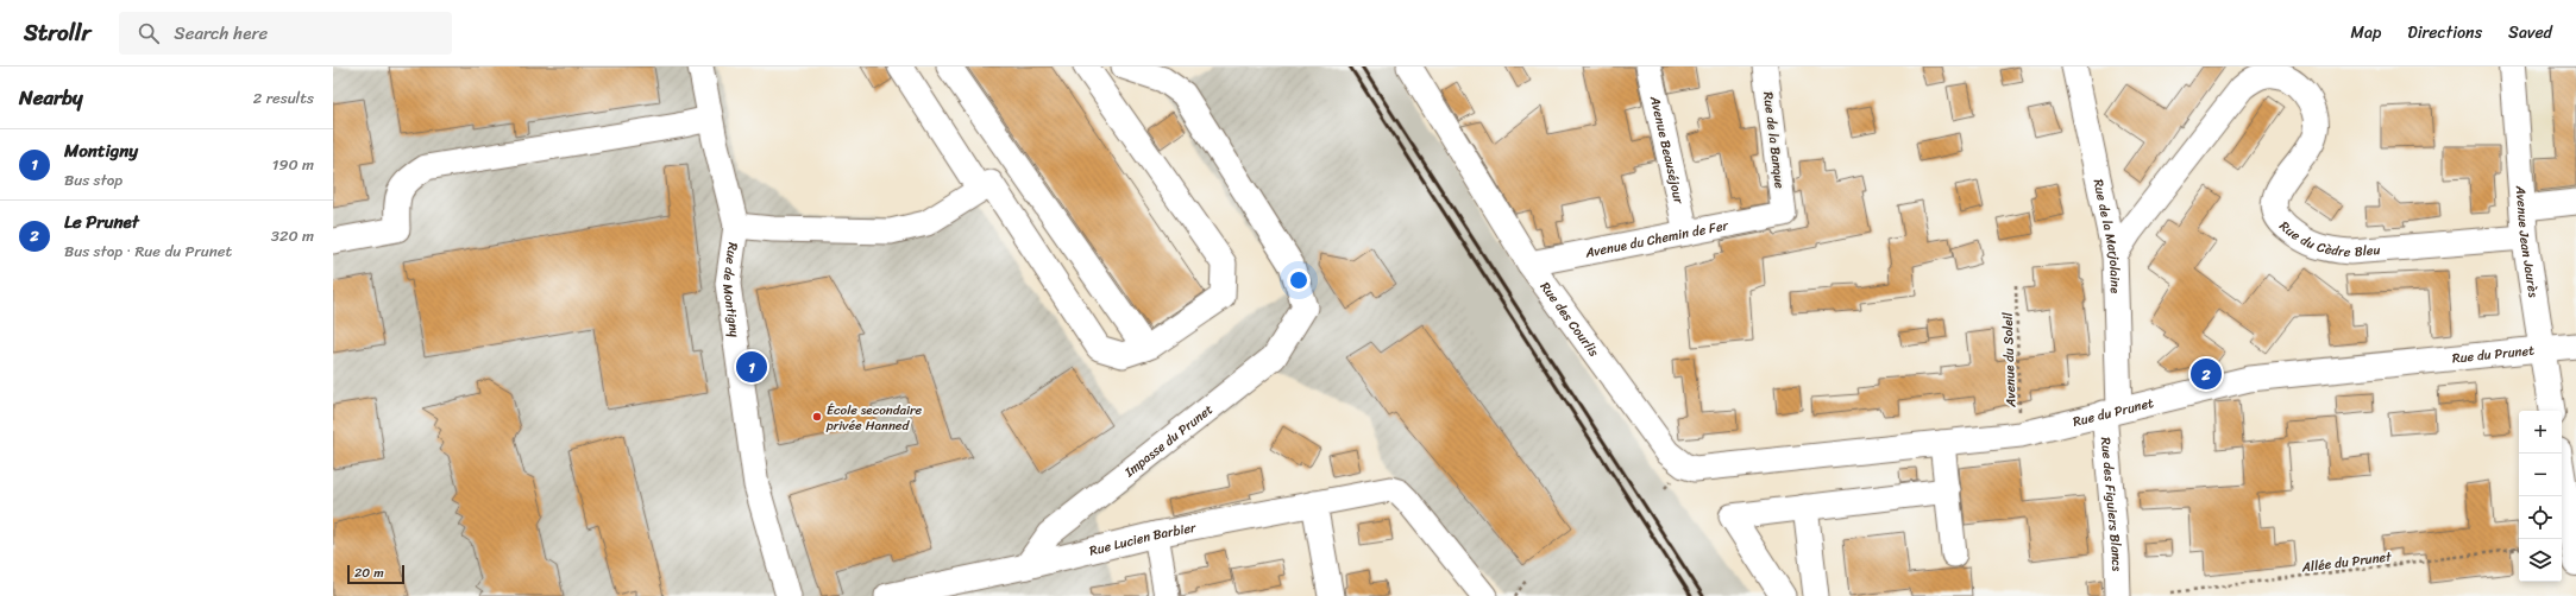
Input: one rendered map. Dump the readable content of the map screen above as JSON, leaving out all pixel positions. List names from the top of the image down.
{
  "streets": {
    "main road": ["Avenue Jean Jaurès"],
    "street": [
      "Rue de la Banque",
      "Avenue Beauséjour",
      "Rue du Cèdre Bleu",
      "Rue de la Marjolaine",
      "Avenue du Chemin de Fer",
      "Rue de Montigny",
      "Rue des Courlis",
      "Rue du Prunet",
      "Impasse du Prunet",
      "Rue des Figuiers Blancs",
      "Rue Lucien Barbier"
    ],
    "path": ["Avenue du Soleil", "Allée du Prunet"]
  },
  "crossings": [
    ["Rue de la Banque", "Avenue du Chemin de Fer"],
    ["Avenue Beauséjour", "Avenue du Chemin de Fer"],
    ["Rue du Cèdre Bleu", "Rue de la Marjolaine"],
    ["Rue du Cèdre Bleu", "Avenue Jean Jaurès"],
    ["Rue de la Marjolaine", "Rue du Prunet"],
    ["Rue de la Marjolaine", "Rue des Figuiers Blancs"],
    ["Avenue du Chemin de Fer", "Rue des Courlis"],
    ["Avenue Jean Jaurès", "Rue du Prunet"],
    ["Rue des Courlis", "Rue du Prunet"],
    ["Rue du Prunet", "Avenue du Soleil"],
    ["Rue du Prunet", "Rue des Figuiers Blancs"],
    ["Impasse du Prunet", "Rue Lucien Barbier"]
  ],
  "places": ["École secondaire privée Hanned"],
  "scale_bar": "20 m",
  "page": {
    "header": "Strollr",
    "search": "Search here",
    "nav": ["Map", "Directions", "Saved"],
    "heading": ["Nearby", "2 results"],
    "list": [
      {
        "mark": "1",
        "name": "Montigny",
        "note": "Bus stop",
        "value": "190 m"
      },
      {
        "mark": "2",
        "name": "Le Prunet",
        "note": "Bus stop · Rue du Prunet",
        "value": "320 m"
      }
    ],
    "pins": ["1", "2"],
    "map_buttons": ["+", "−"],
    "scale": "20 m"
  }
}
